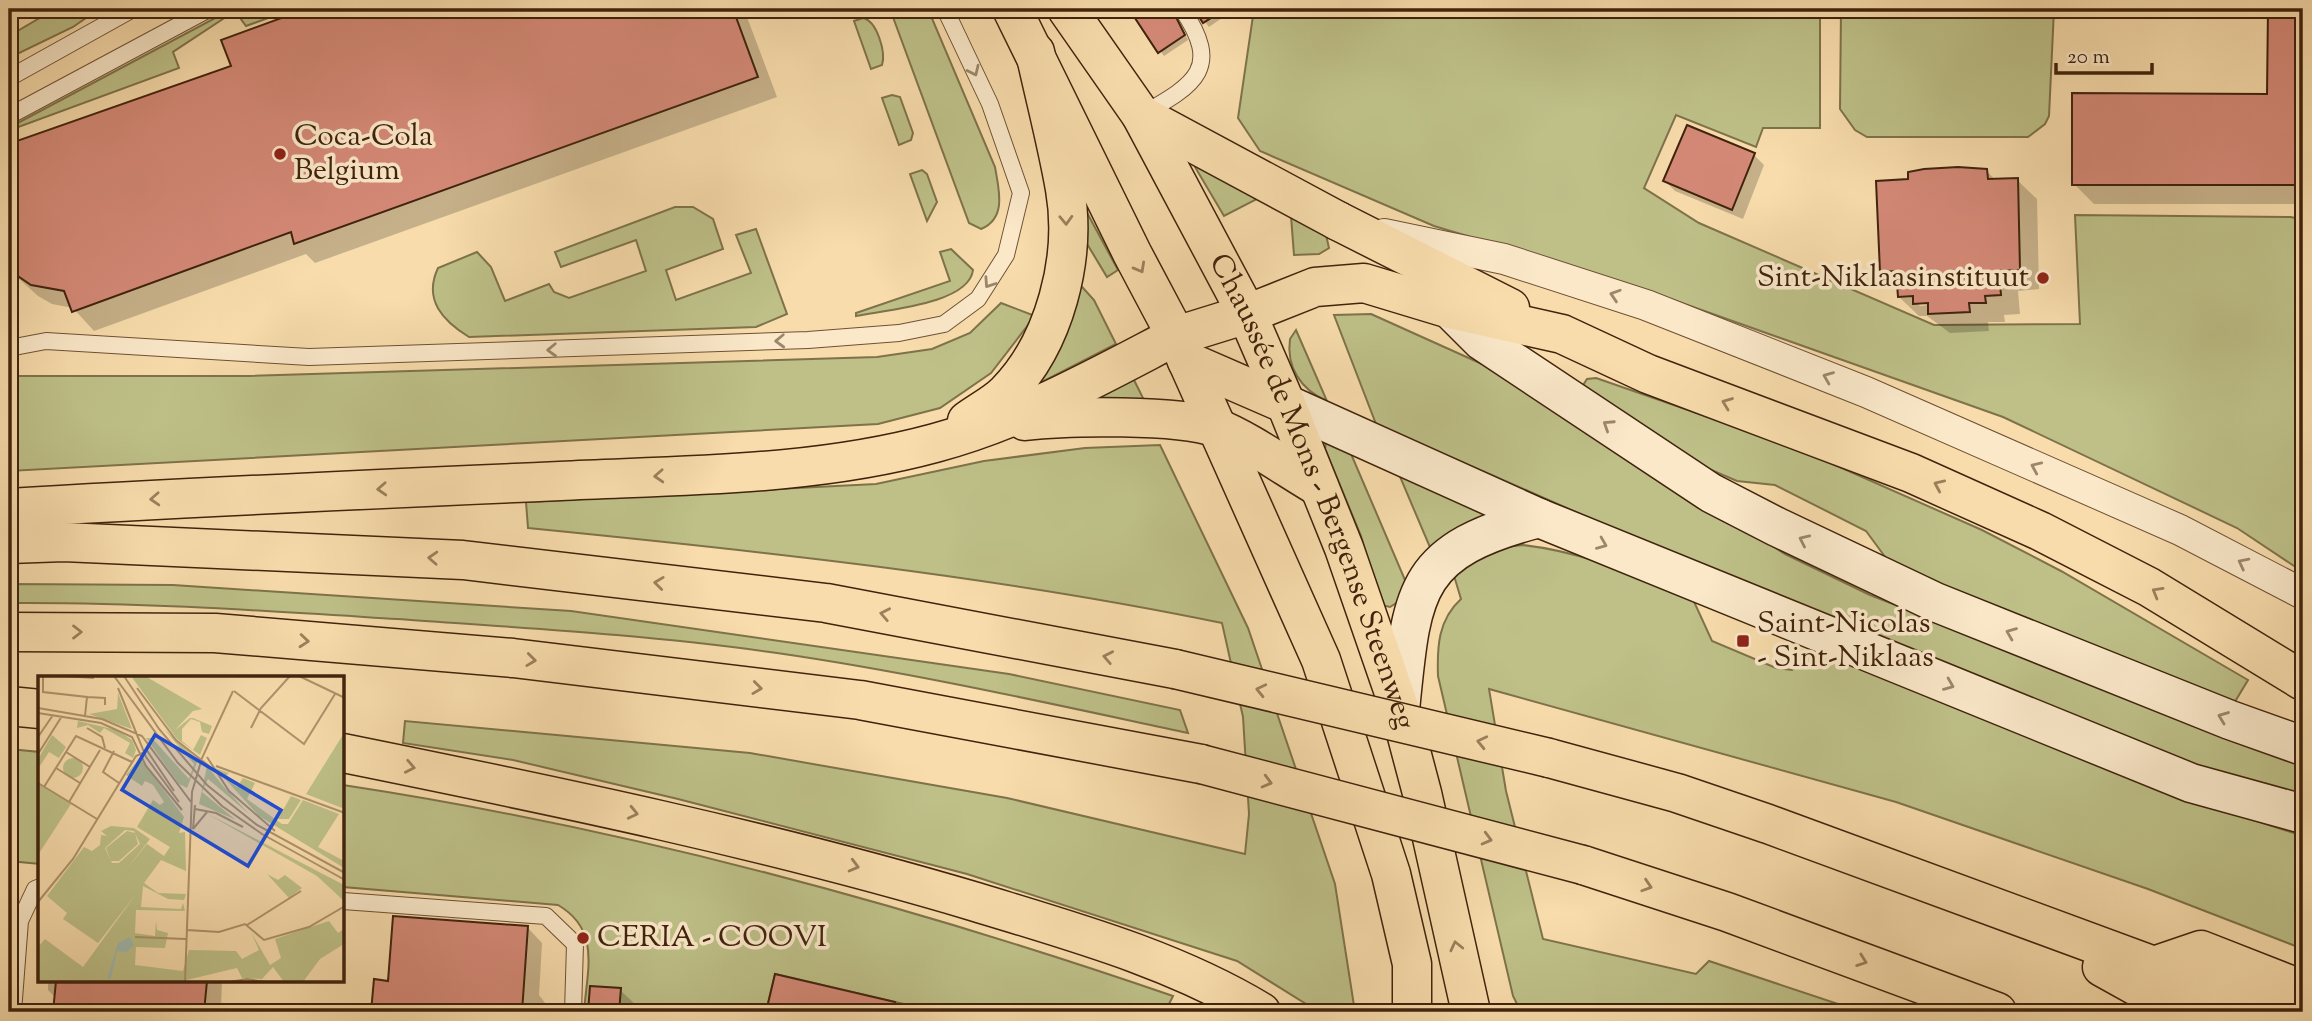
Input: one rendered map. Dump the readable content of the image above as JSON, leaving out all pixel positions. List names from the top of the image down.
{
  "streets": {
    "main road": ["Chaussée de Mons - Bergense Steenweg"]
  },
  "places": {
    "other": ["Coca-Cola Belgium", "Sint-Niklaasinstituut", "CERIA - COOVI"],
    "transit": ["Saint-Nicolas - Sint-Niklaas"]
  },
  "scale_bar": "20 m"
}
